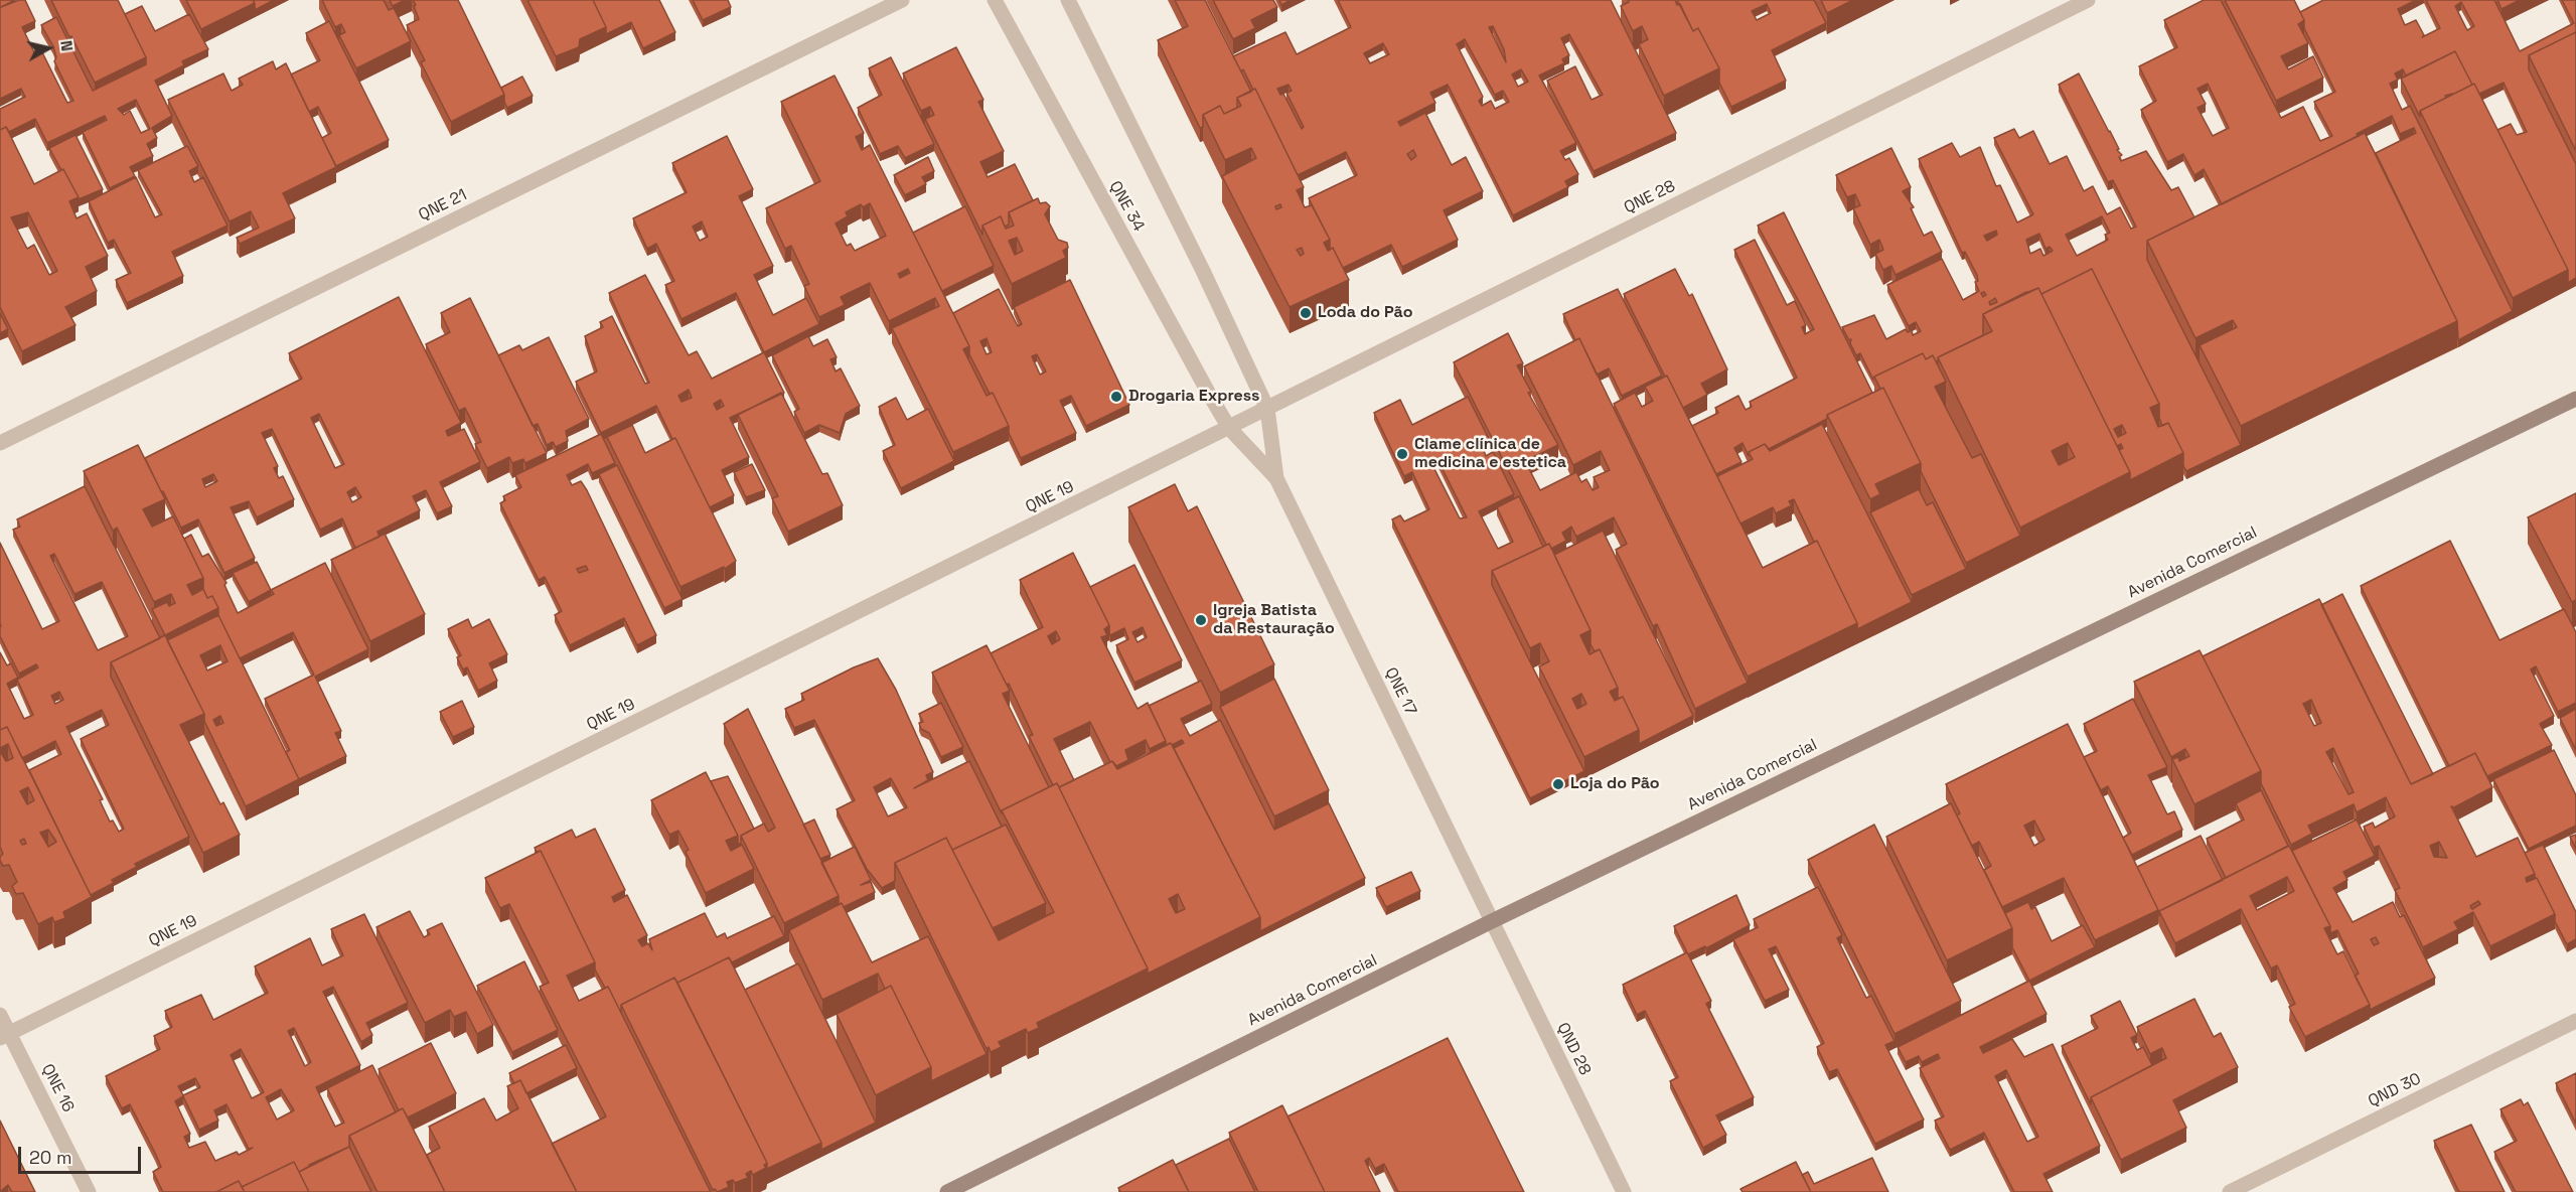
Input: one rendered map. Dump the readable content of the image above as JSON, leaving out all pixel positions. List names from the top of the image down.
{
  "streets": {
    "main road": ["Avenida Comercial"],
    "street": [
      "QNE 28",
      "QNE 21",
      "QNE 34",
      "QNE 19",
      "QNE 17",
      "QND 28",
      "QNE 16",
      "QND 30"
    ]
  },
  "crossings": [
    ["QNE 28", "QNE 34"],
    ["QNE 28", "QNE 19"],
    ["QNE 28", "QNE 17"],
    ["QNE 34", "QNE 19"],
    ["QNE 34", "QNE 17"],
    ["QNE 19", "QNE 17"],
    ["QNE 19", "QNE 16"],
    ["Avenida Comercial", "QNE 17"],
    ["Avenida Comercial", "QND 28"],
    ["QNE 17", "QND 28"]
  ],
  "places": [
    "Loda do Pão",
    "Drogaria Express",
    "Clame clínica de medicina e estetica",
    "Igreja Batista da Restauração",
    "Loja do Pão"
  ],
  "scale_bar": "20 m",
  "north": "right"
}
